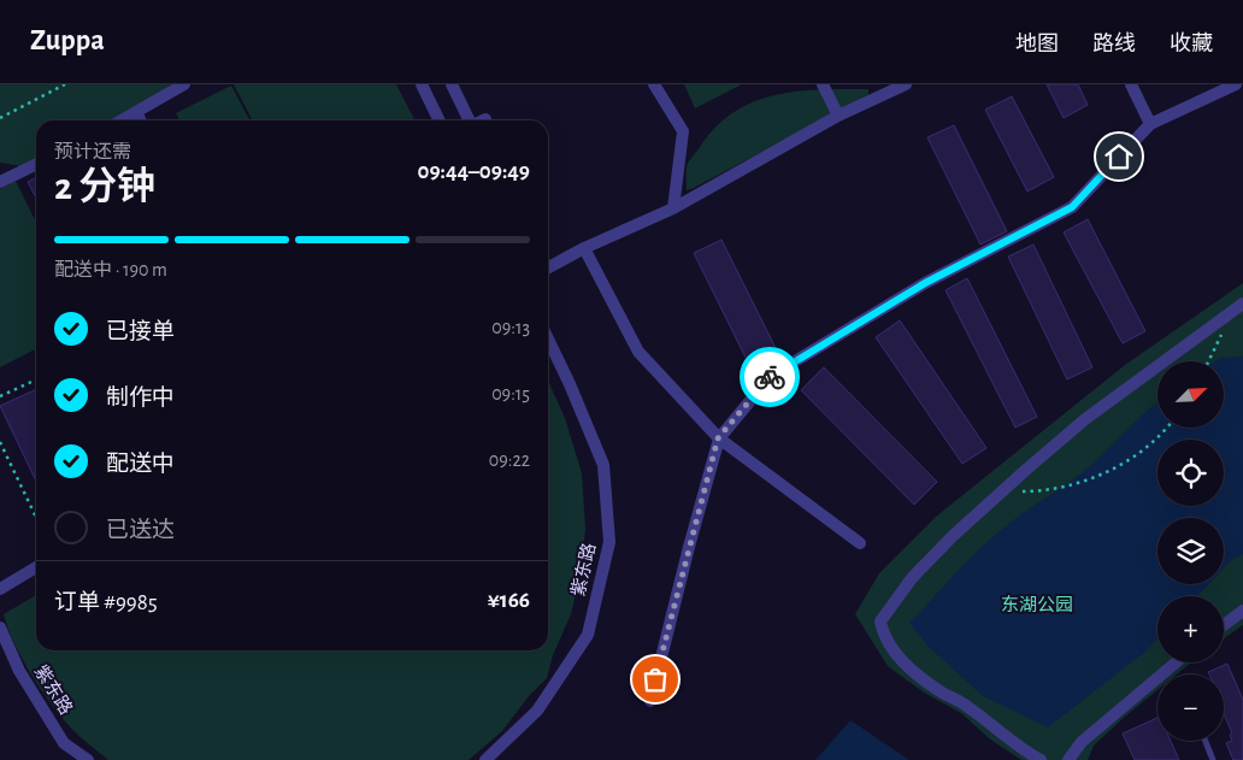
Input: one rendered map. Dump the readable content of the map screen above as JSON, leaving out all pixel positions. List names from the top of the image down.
{
  "streets": {
    "street": ["紫东路"]
  },
  "parks": ["东湖公园"],
  "north": "top right",
  "page": {
    "header": "Zuppa",
    "nav": ["地图", "路线", "收藏"],
    "heading": ["2 分钟", "预计还需", "09:44–09:49"],
    "panel": ["订单 #9985", "¥166"],
    "bar": "配送中 · 190 m",
    "list": [
      ["已接单", "09:13"],
      ["制作中", "09:15"],
      ["配送中", "09:22"],
      "已送达"
    ],
    "map_buttons": ["+", "−"]
  }
}
